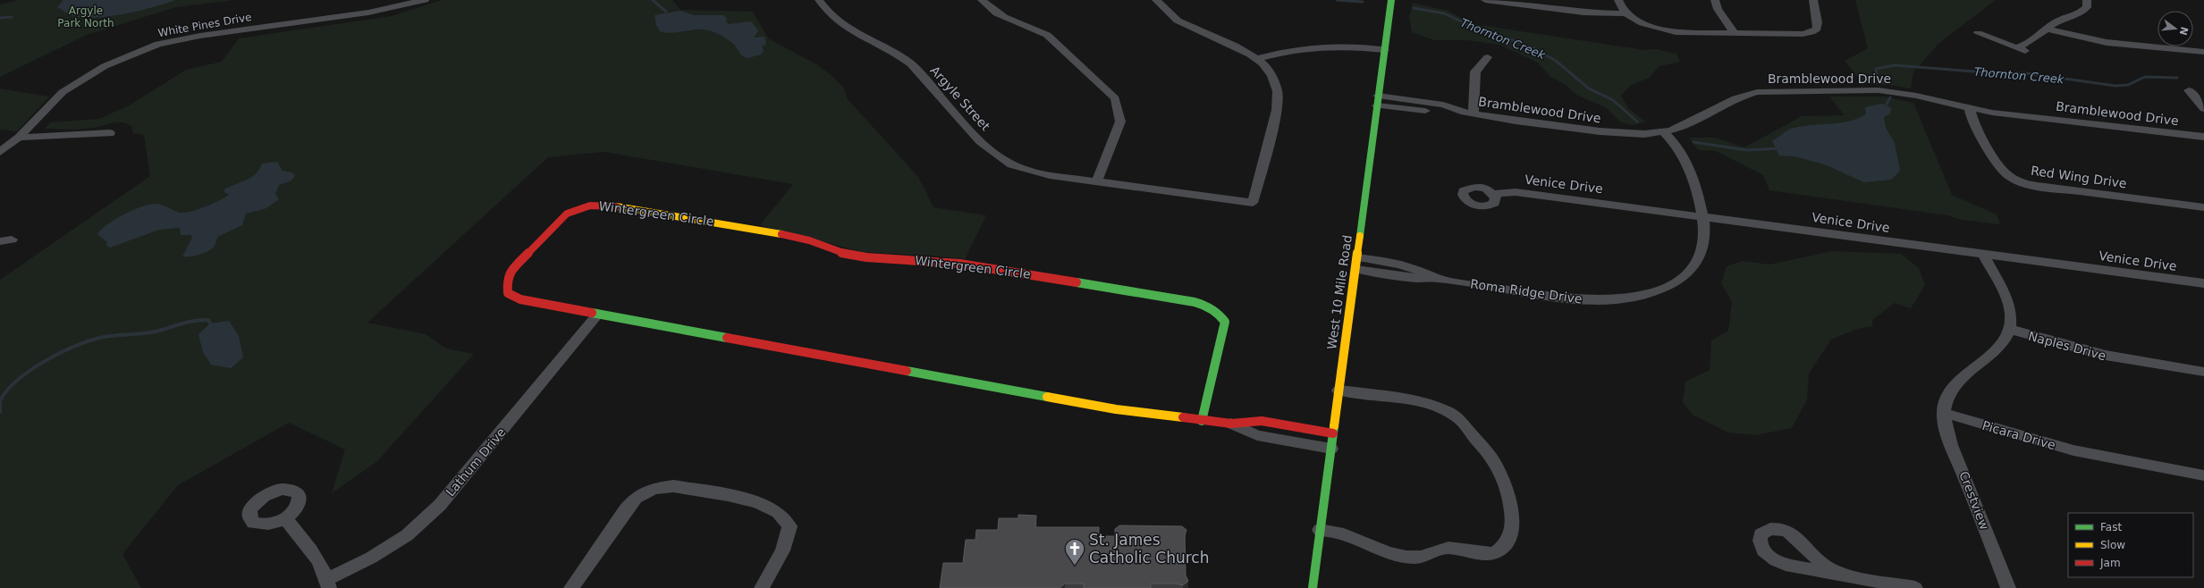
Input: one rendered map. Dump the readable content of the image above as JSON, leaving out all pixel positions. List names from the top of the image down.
{
  "streets": {
    "street": [
      "White Pines Drive",
      "Bramblewood Drive",
      "Argyle Street",
      "Red Wing Drive",
      "Venice Drive",
      "Wintergreen Circle",
      "Roma Ridge Drive",
      "West 10 Mile Road",
      "Naples Drive",
      "Picara Drive",
      "Lathum Drive",
      "Crestview"
    ]
  },
  "crossings": [
    ["Bramblewood Drive", "Red Wing Drive"],
    ["Bramblewood Drive", "Roma Ridge Drive"],
    ["Bramblewood Drive", "West 10 Mile Road"],
    ["Venice Drive", "Roma Ridge Drive"],
    ["Wintergreen Circle", "West 10 Mile Road"],
    ["Wintergreen Circle", "Lathum Drive"],
    ["Roma Ridge Drive", "West 10 Mile Road"],
    ["Picara Drive", "Crestview"]
  ],
  "water": ["Thornton Creek"],
  "parks": ["Argyle Park North"],
  "places": {
    "church": ["St. James Catholic Church"]
  },
  "legend": ["Fast", "Slow", "Jam"],
  "north": "right"
}
